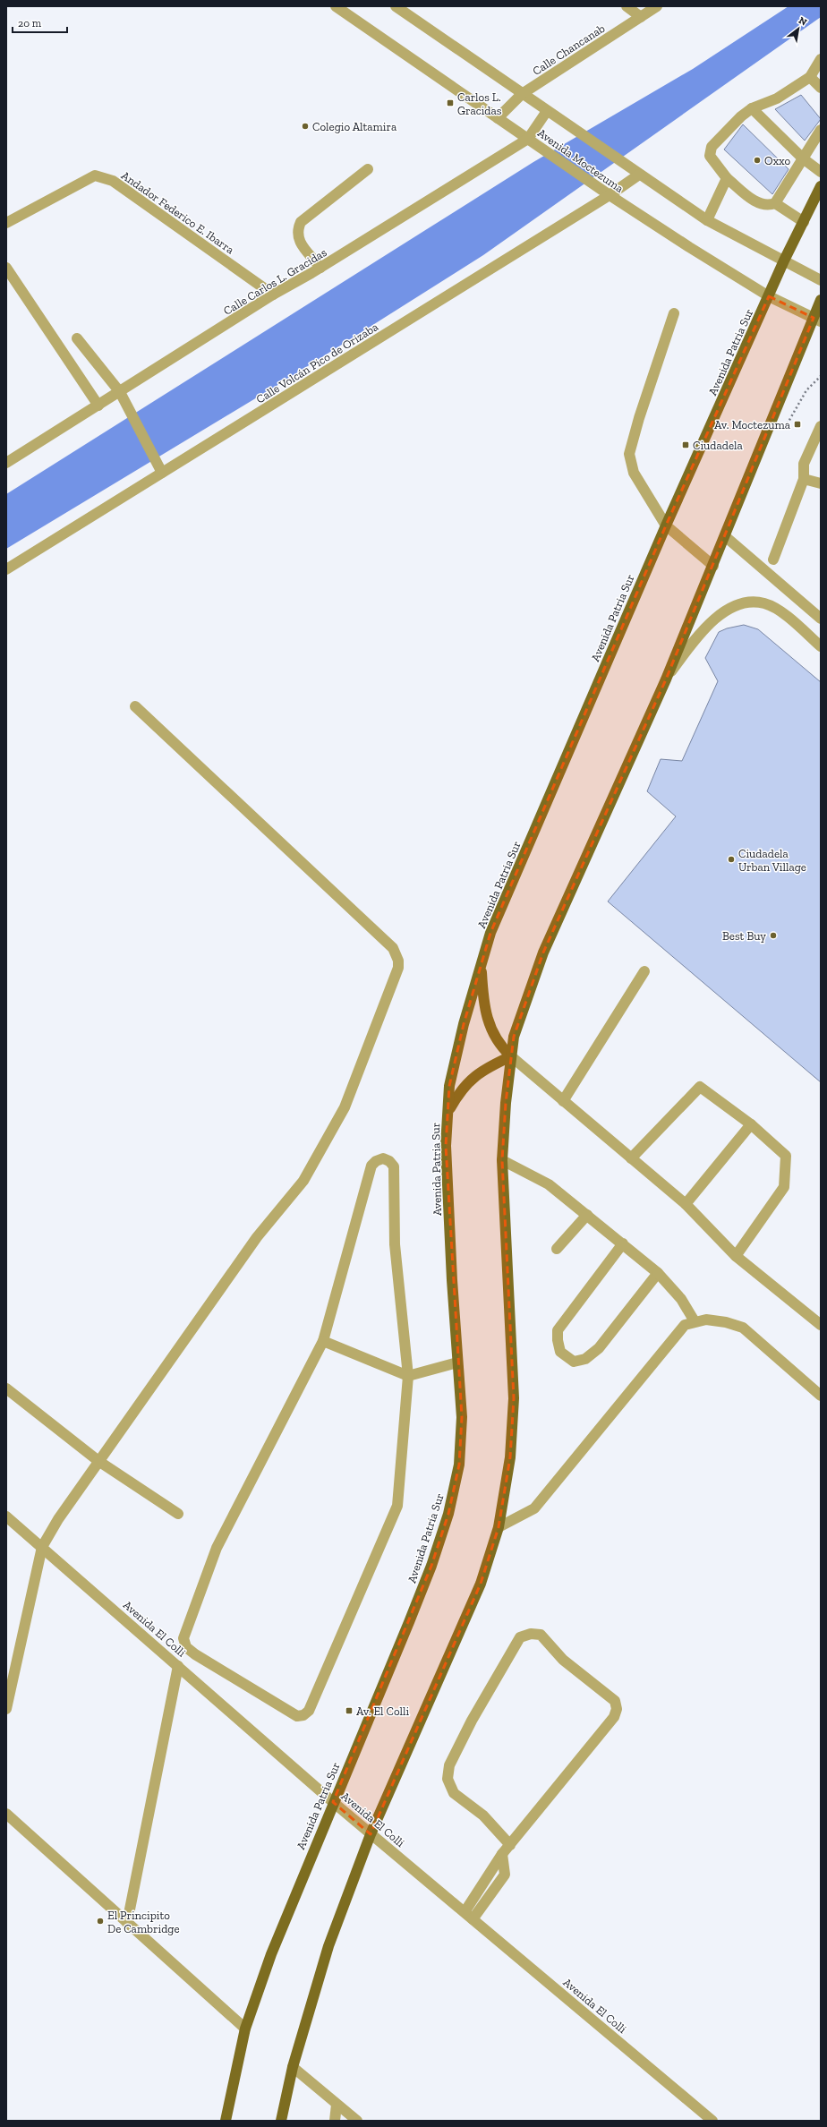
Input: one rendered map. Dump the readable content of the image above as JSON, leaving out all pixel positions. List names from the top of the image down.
{
  "streets": {
    "main road": ["Avenida Patria Sur"],
    "street": [
      "Calle Chancanab",
      "Avenida Moctezuma",
      "Andador Federico E. Ibarra",
      "Calle Carlos L. Gracidas",
      "Calle Volcán Pico de Orizaba",
      "Avenida El Colli"
    ]
  },
  "crossings": [
    ["Calle Chancanab", "Avenida Moctezuma"],
    ["Avenida Moctezuma", "Calle Carlos L. Gracidas"],
    ["Avenida Moctezuma", "Avenida Patria Sur"],
    ["Avenida Moctezuma", "Calle Volcán Pico de Orizaba"],
    ["Andador Federico E. Ibarra", "Calle Carlos L. Gracidas"],
    ["Avenida Patria Sur", "Avenida El Colli"]
  ],
  "places": {
    "transit": [
      "Carlos L. Gracidas",
      "Av. Moctezuma",
      "Ciudadela",
      "Av. El Colli"
    ],
    "other": [
      "Colegio Altamira",
      "Oxxo",
      "Ciudadela Urban Village",
      "Best Buy",
      "El Principito De Cambridge"
    ]
  },
  "scale_bar": "20 m",
  "north": "top right"
}
